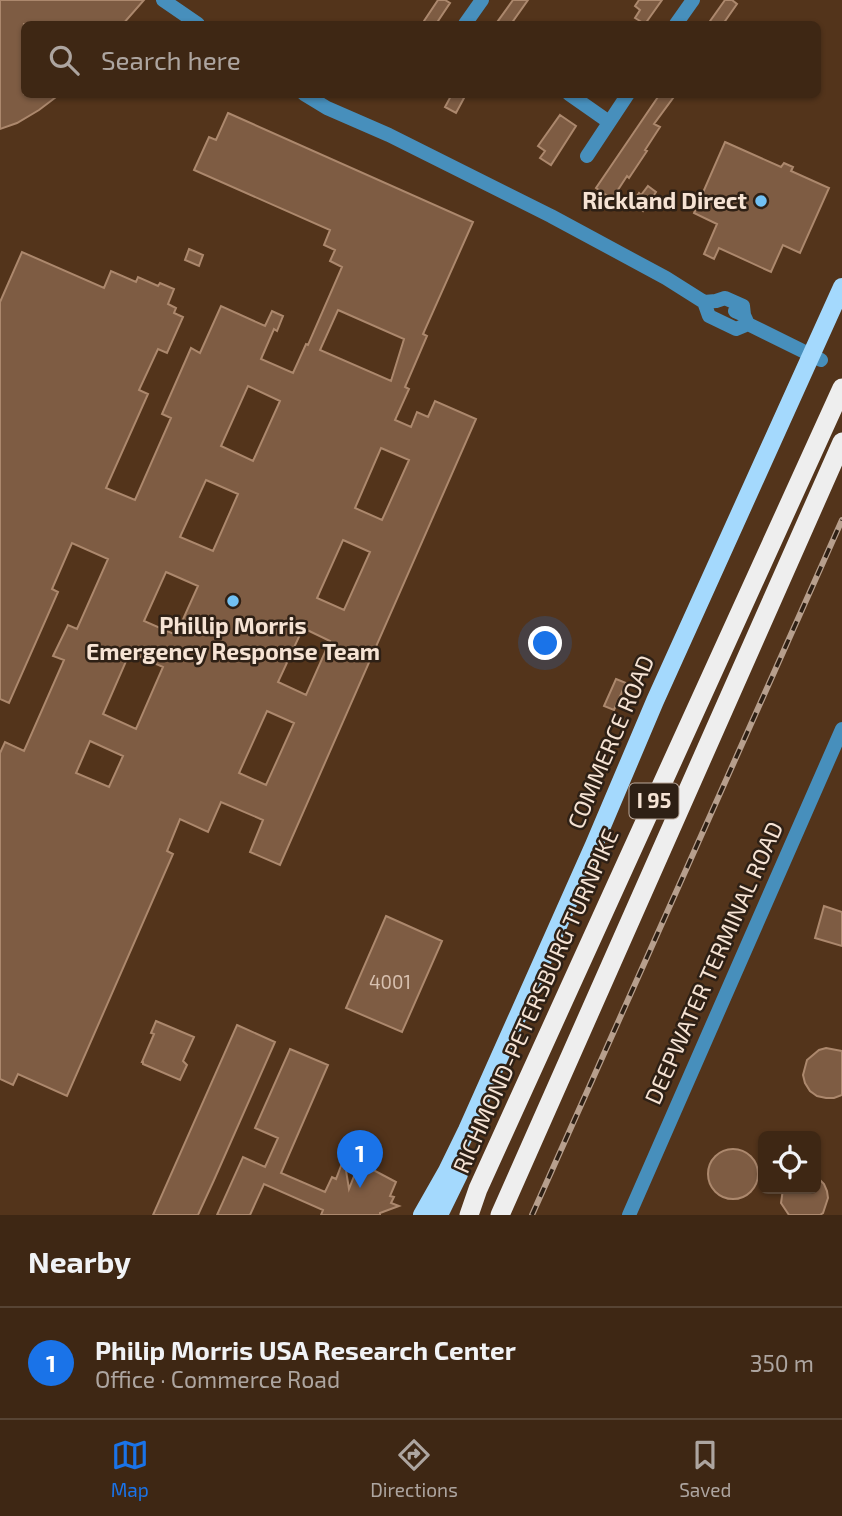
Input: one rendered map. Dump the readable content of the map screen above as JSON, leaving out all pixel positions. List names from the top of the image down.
{
  "streets": {
    "highway": ["I 95", "RICHMOND-PETERSBURG TURNPIKE"],
    "main road": ["COMMERCE ROAD"],
    "street": ["DEEPWATER TERMINAL ROAD"]
  },
  "places": ["Rickland Direct", "Phillip Morris Emergency Response Team"],
  "house_numbers": ["4001"],
  "page": {
    "search": "Search here",
    "pins": "1",
    "heading": "Nearby",
    "list": [
      {
        "mark": "1",
        "name": "Philip Morris USA Research Center",
        "note": "Office · Commerce Road",
        "value": "350 m"
      }
    ],
    "nav": ["Map", "Directions", "Saved"]
  }
}
